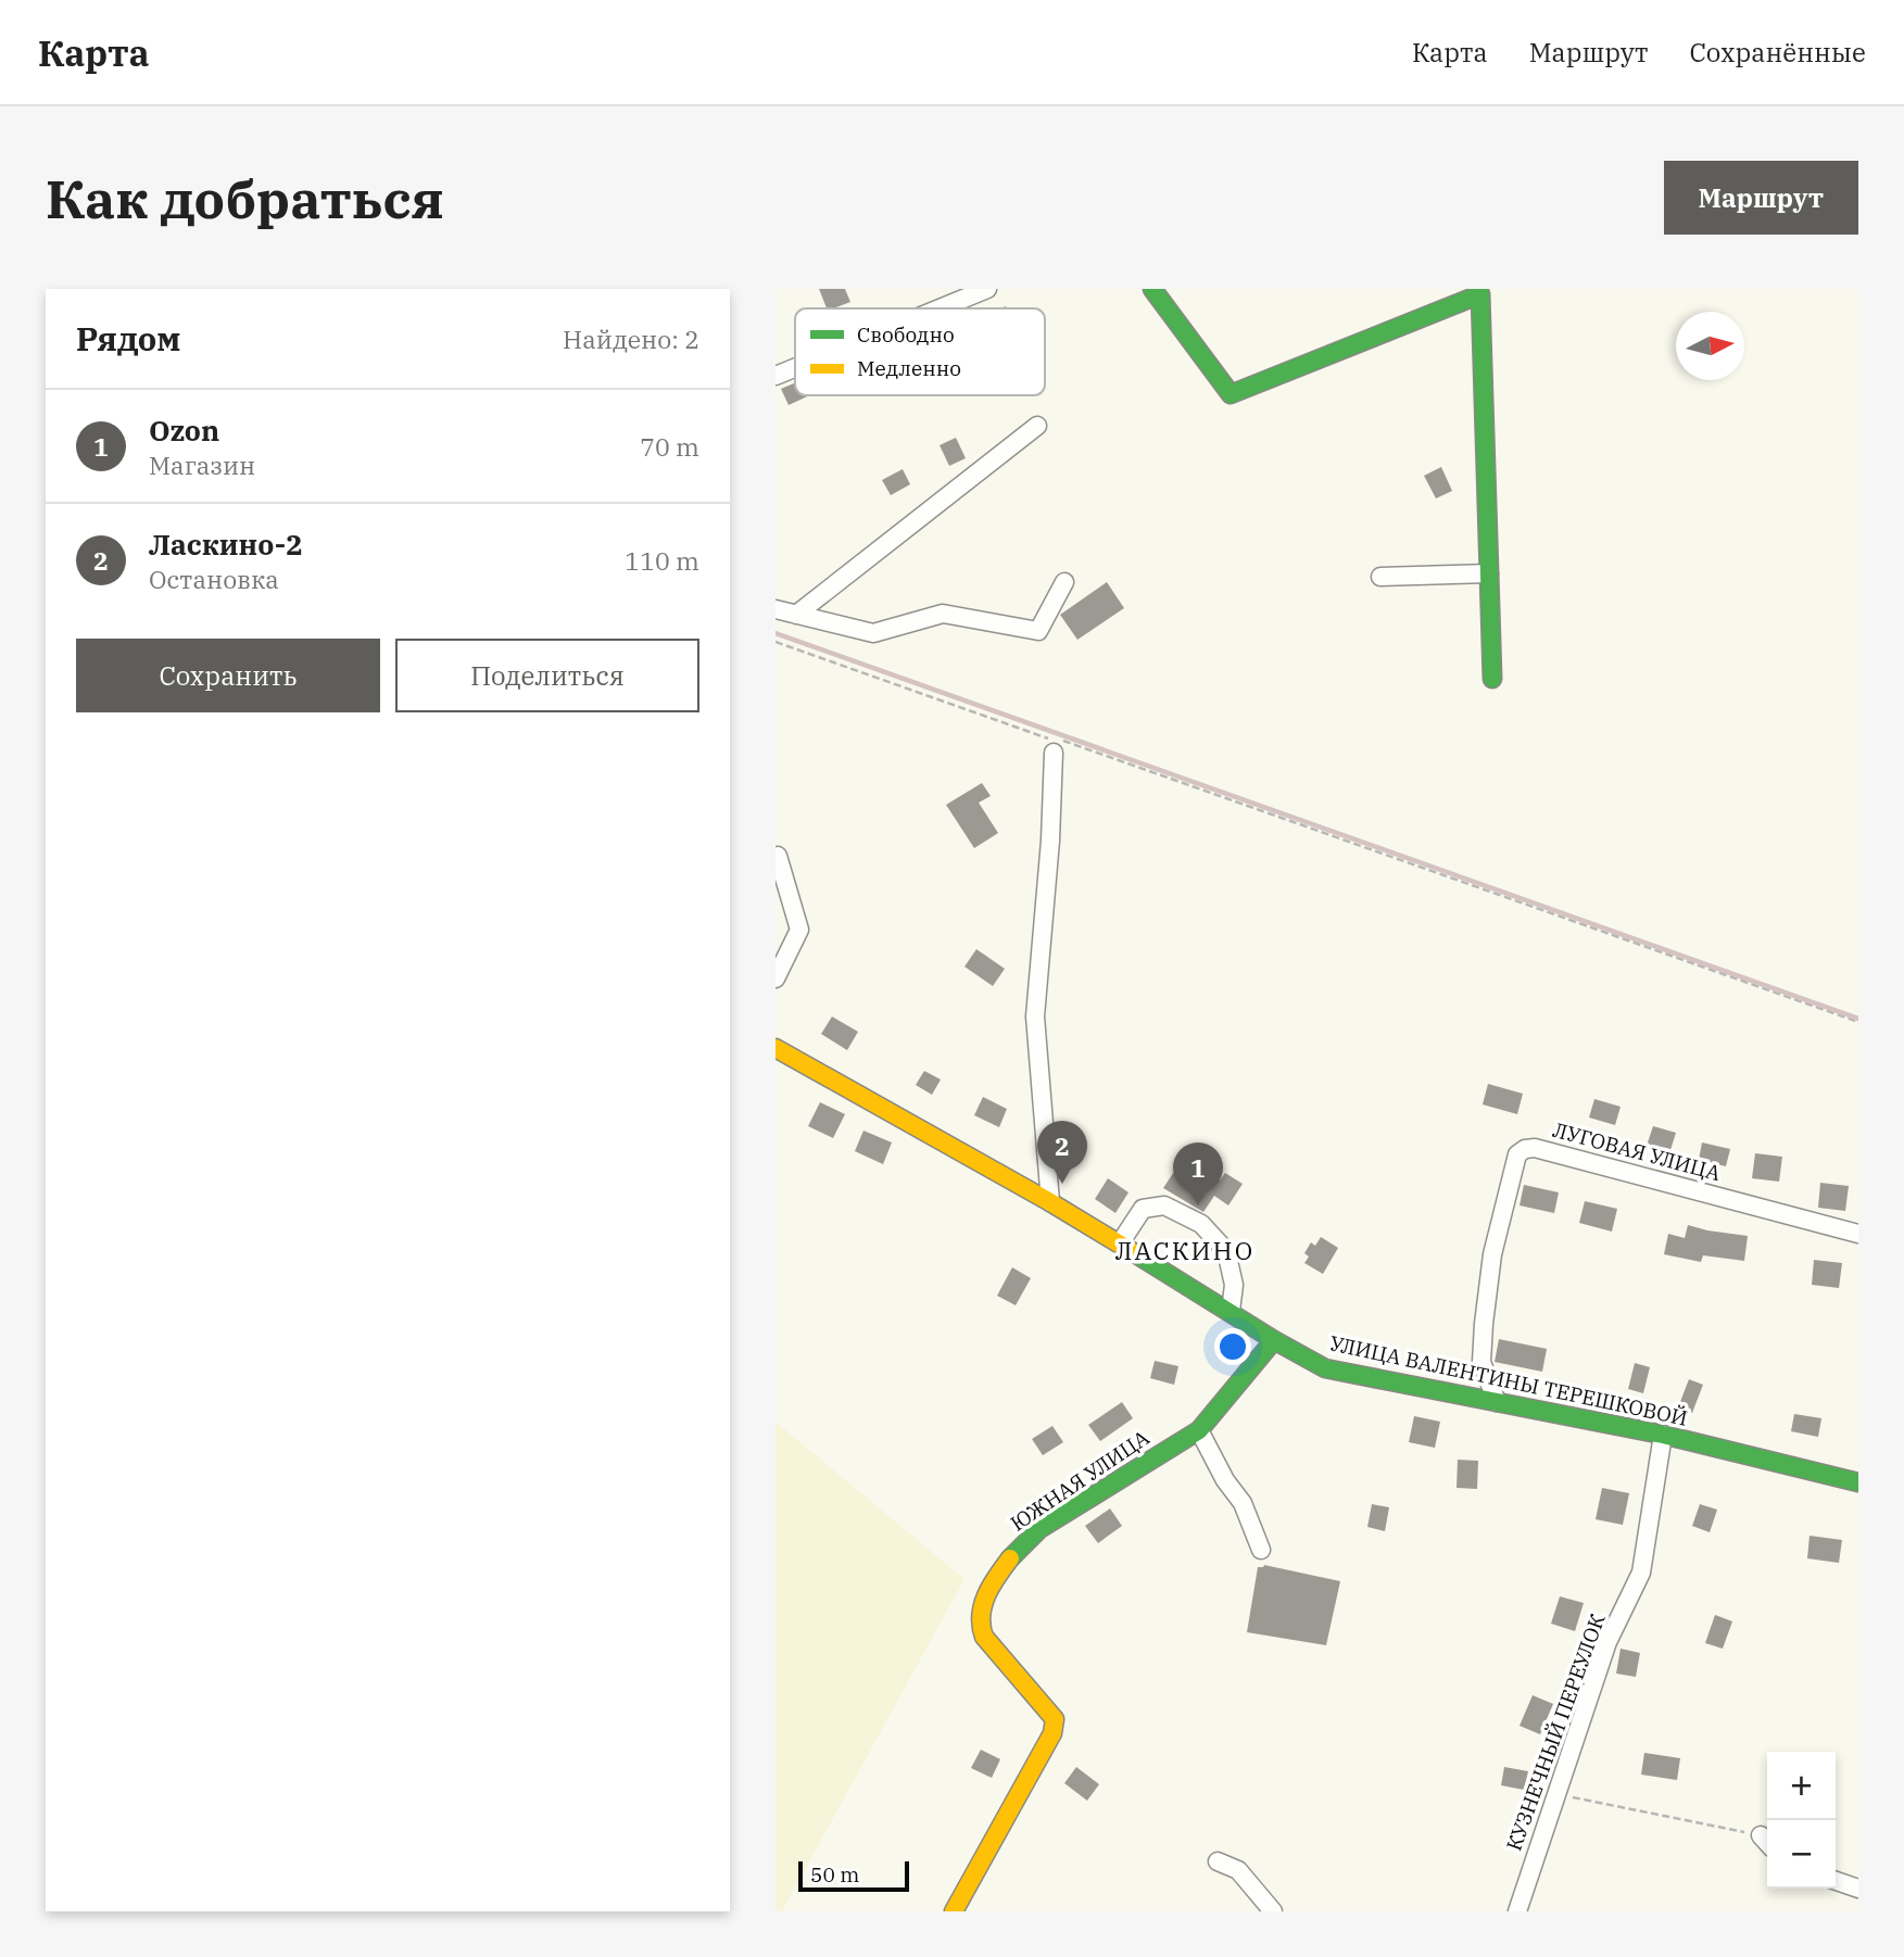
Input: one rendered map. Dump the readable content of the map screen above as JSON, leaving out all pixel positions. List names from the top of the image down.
{
  "streets": {
    "street": [
      "ЛУГОВАЯ УЛИЦА",
      "УЛИЦА ВАЛЕНТИНЫ ТЕРЕШКОВОЙ",
      "ЮЖНАЯ УЛИЦА",
      "КУЗНЕЧНЫЙ ПЕРЕУЛОК"
    ]
  },
  "crossings": [
    ["ЛУГОВАЯ УЛИЦА", "УЛИЦА ВАЛЕНТИНЫ ТЕРЕШКОВОЙ"],
    ["УЛИЦА ВАЛЕНТИНЫ ТЕРЕШКОВОЙ", "ЮЖНАЯ УЛИЦА"],
    ["УЛИЦА ВАЛЕНТИНЫ ТЕРЕШКОВОЙ", "КУЗНЕЧНЫЙ ПЕРЕУЛОК"]
  ],
  "districts": ["ЛАСКИНО"],
  "legend": ["Свободно", "Медленно"],
  "scale_bar": "50 m",
  "north": "right",
  "page": {
    "header": "Карта",
    "nav": ["Карта", "Маршрут", "Сохранённые"],
    "buttons": [
      "Маршрут",
      ["Сохранить", "Поделиться"]
    ],
    "title": "Как добраться",
    "heading": ["Рядом", "Найдено: 2"],
    "list": [
      {
        "mark": "1",
        "name": "Ozon",
        "note": "Магазин",
        "value": "70 m"
      },
      {
        "mark": "2",
        "name": "Ласкино-2",
        "note": "Остановка",
        "value": "110 m"
      }
    ],
    "pins": ["2", "1"],
    "map_buttons": ["+", "−"],
    "scale": "50 m"
  }
}
